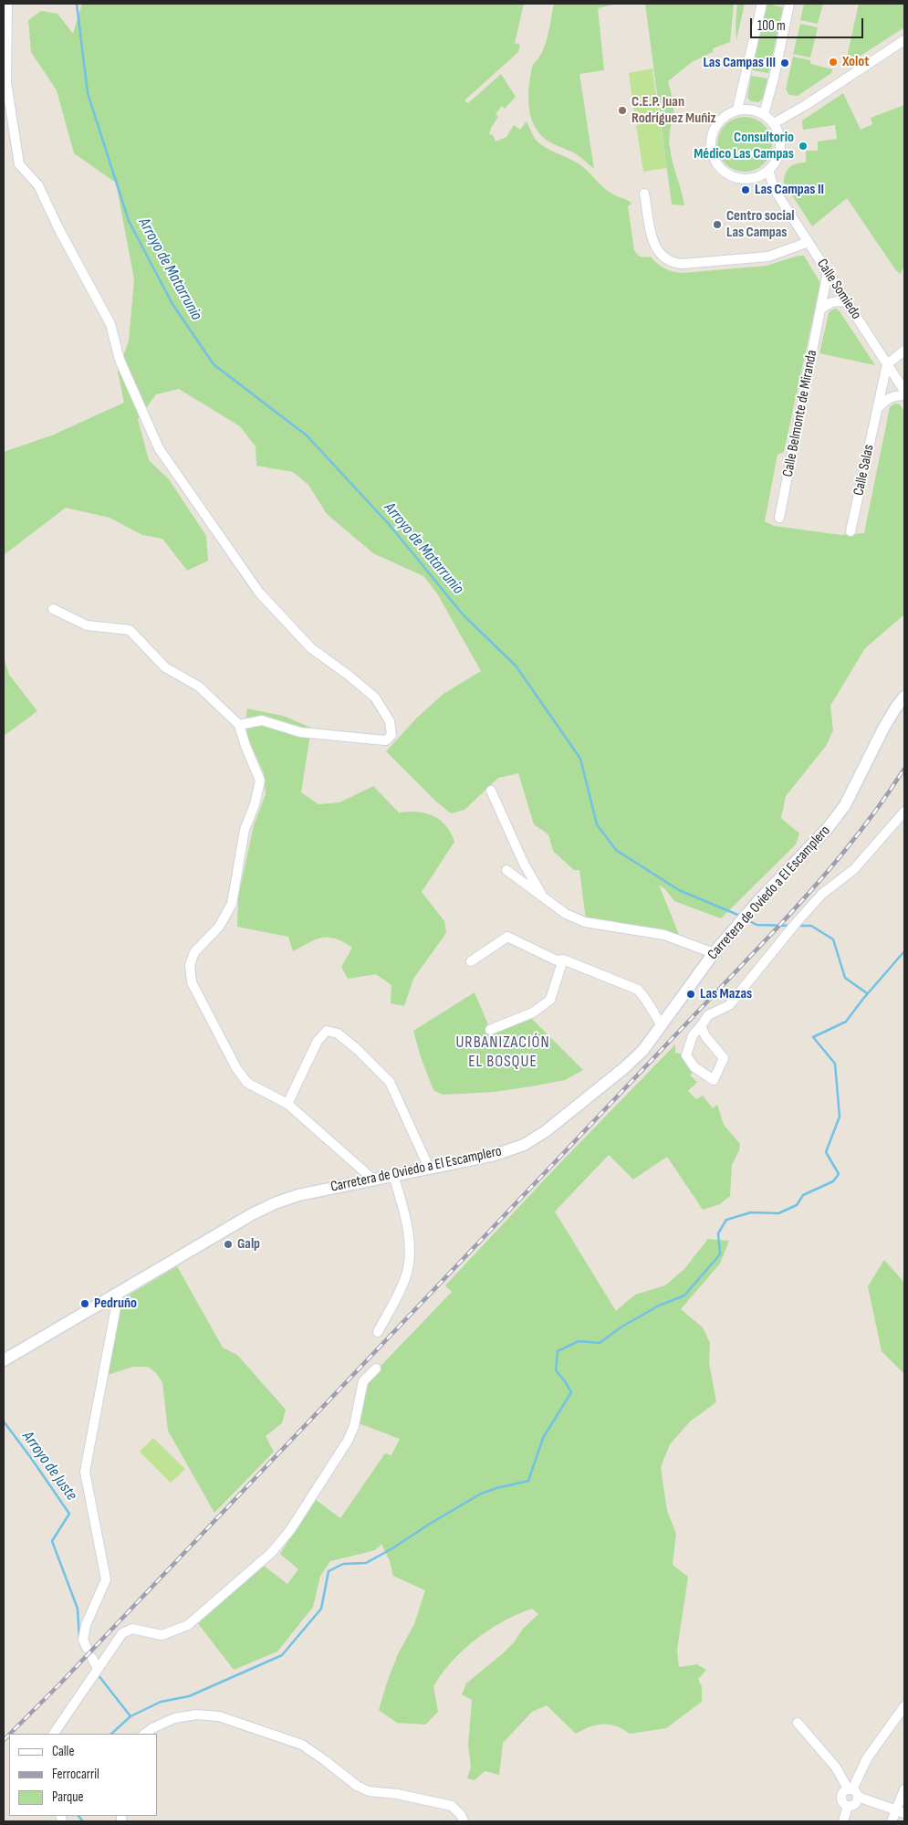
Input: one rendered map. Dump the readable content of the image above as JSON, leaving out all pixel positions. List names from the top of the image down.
{
  "streets": {
    "street": [
      "Calle Somiedo",
      "Calle Belmonte de Miranda",
      "Calle Salas",
      "Carretera de Oviedo a El Escamplero"
    ]
  },
  "crossings": [
    ["Calle Somiedo", "Calle Belmonte de Miranda"],
    ["Calle Somiedo", "Calle Salas"]
  ],
  "districts": ["URBANIZACIÓN EL BOSQUE"],
  "water": ["Arroyo de Matarrunio", "Arroyo de Juste"],
  "places": [
    "Xolot",
    "Las Campas III",
    "C.E.P. Juan Rodríguez Muñiz",
    "Consultorio Médico Las Campas",
    "Las Campas II",
    "Centro social Las Campas",
    "Las Mazas",
    "Galp",
    "Pedruño"
  ],
  "legend": ["Calle", "Ferrocarril", "Parque"],
  "scale_bar": "100 m"
}
